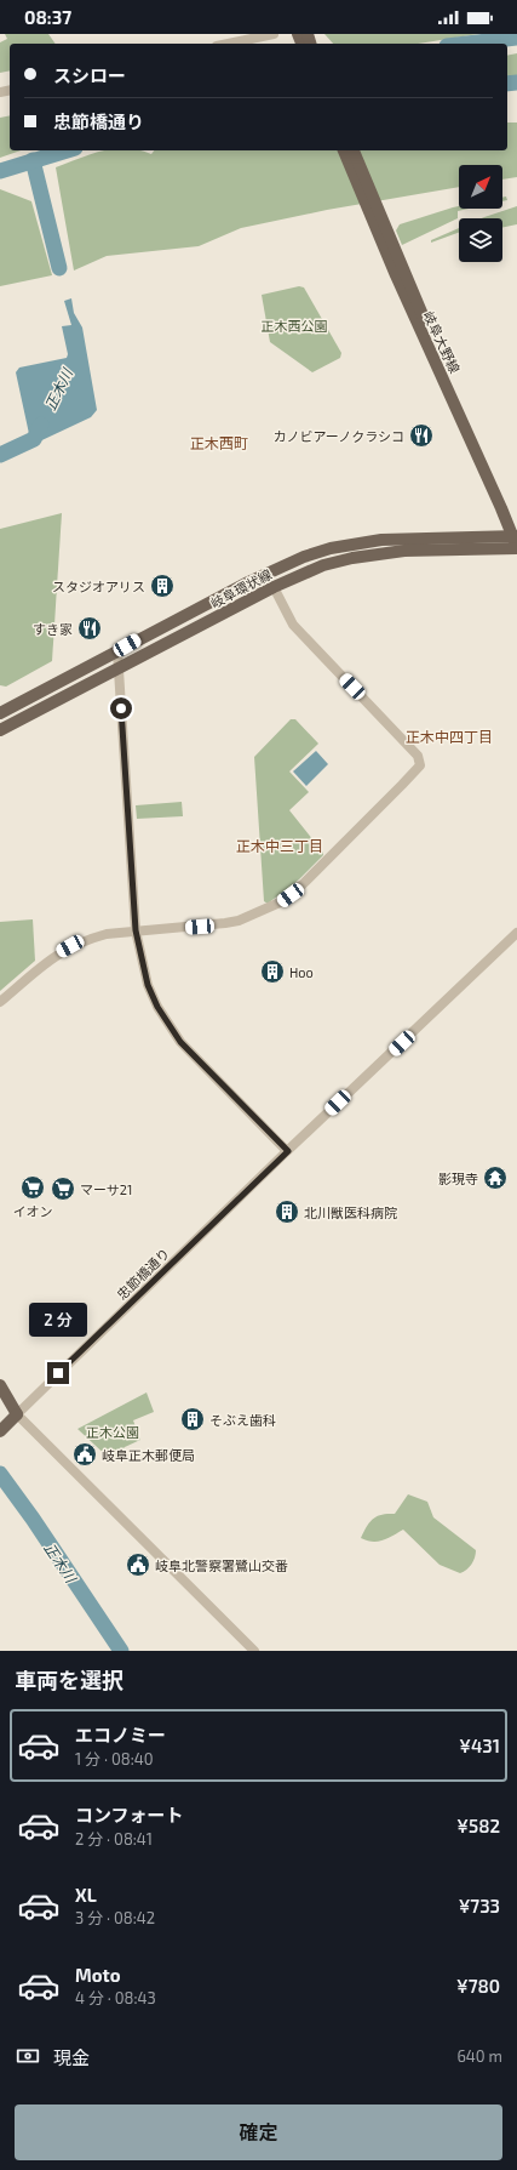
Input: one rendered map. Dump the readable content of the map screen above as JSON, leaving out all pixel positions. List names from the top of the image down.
{
  "streets": {
    "main road": ["岐阜大野線", "岐阜環状線"],
    "street": ["忠節橋通り"]
  },
  "crossings": [
    ["岐阜大野線", "岐阜環状線"]
  ],
  "districts": ["正木西町", "正木中四丁目", "正木中三丁目"],
  "water": ["正木川"],
  "parks": ["正木西公園", "正木公園"],
  "places": {
    "restaurant": ["カノビアーノクラシコ", "すき家"],
    "building": [
      "スタジオアリス",
      "Hoo",
      "北川獣医科病院",
      "そぶえ歯科"
    ],
    "temple": ["影現寺"],
    "supermarket": ["イオン", "マーサ21"],
    "public building": ["岐阜正木郵便局", "岐阜北警察署鷺山交番"]
  },
  "north": "top right",
  "page": {
    "status": "08:37",
    "banner": ["スシロー", "忠節橋通り"],
    "bubble": "2 分",
    "heading": "車両を選択",
    "list": [
      {
        "name": "エコノミー",
        "note": "1 分 · 08:40",
        "value": "¥431"
      },
      {
        "name": "コンフォート",
        "note": "2 分 · 08:41",
        "value": "¥582"
      },
      {
        "name": "XL",
        "note": "3 分 · 08:42",
        "value": "¥733"
      },
      {
        "name": "Moto",
        "note": "4 分 · 08:43",
        "value": "¥780"
      }
    ],
    "pay": ["現金", "640 m"],
    "buttons": "確定"
  }
}
